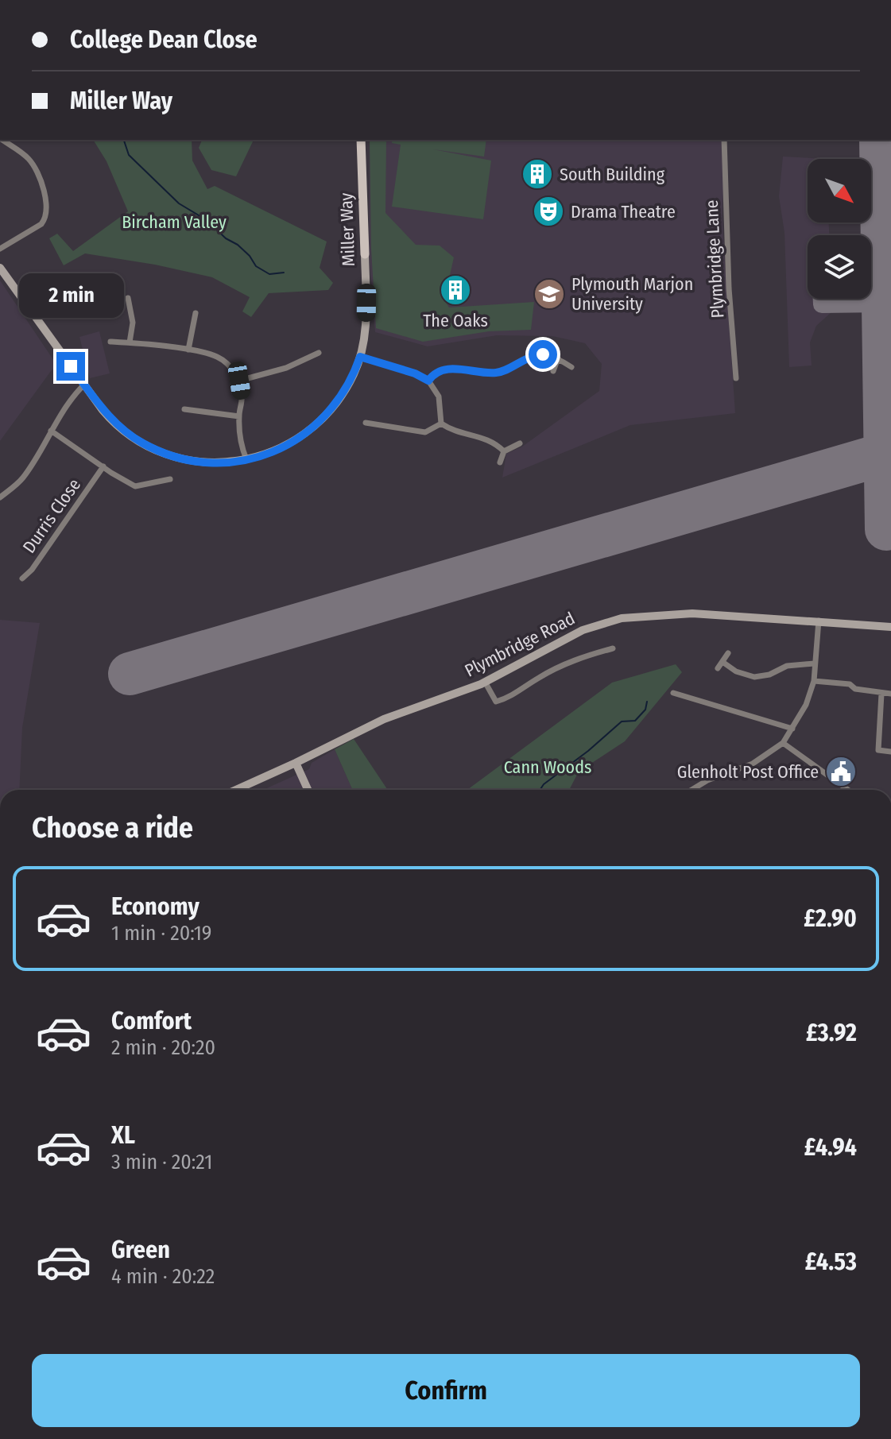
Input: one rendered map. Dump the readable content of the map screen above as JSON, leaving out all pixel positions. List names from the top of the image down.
{
  "streets": {
    "main road": ["Miller Way", "Plymbridge Road"],
    "street": ["Plymbridge Lane", "Durris Close"]
  },
  "parks": ["Bircham Valley", "Cann Woods"],
  "places": {
    "building": ["South Building", "The Oaks"],
    "theatre": ["Drama Theatre"],
    "school or university": ["Plymouth Marjon University"],
    "public building": ["Glenholt Post Office"]
  },
  "north": "bottom right",
  "page": {
    "banner": ["College Dean Close", "Miller Way"],
    "bubble": "2 min",
    "heading": "Choose a ride",
    "list": [
      {
        "name": "Economy",
        "note": "1 min · 20:19",
        "value": "£2.90"
      },
      {
        "name": "Comfort",
        "note": "2 min · 20:20",
        "value": "£3.92"
      },
      {
        "name": "XL",
        "note": "3 min · 20:21",
        "value": "£4.94"
      },
      {
        "name": "Green",
        "note": "4 min · 20:22",
        "value": "£4.53"
      }
    ],
    "buttons": "Confirm"
  }
}
